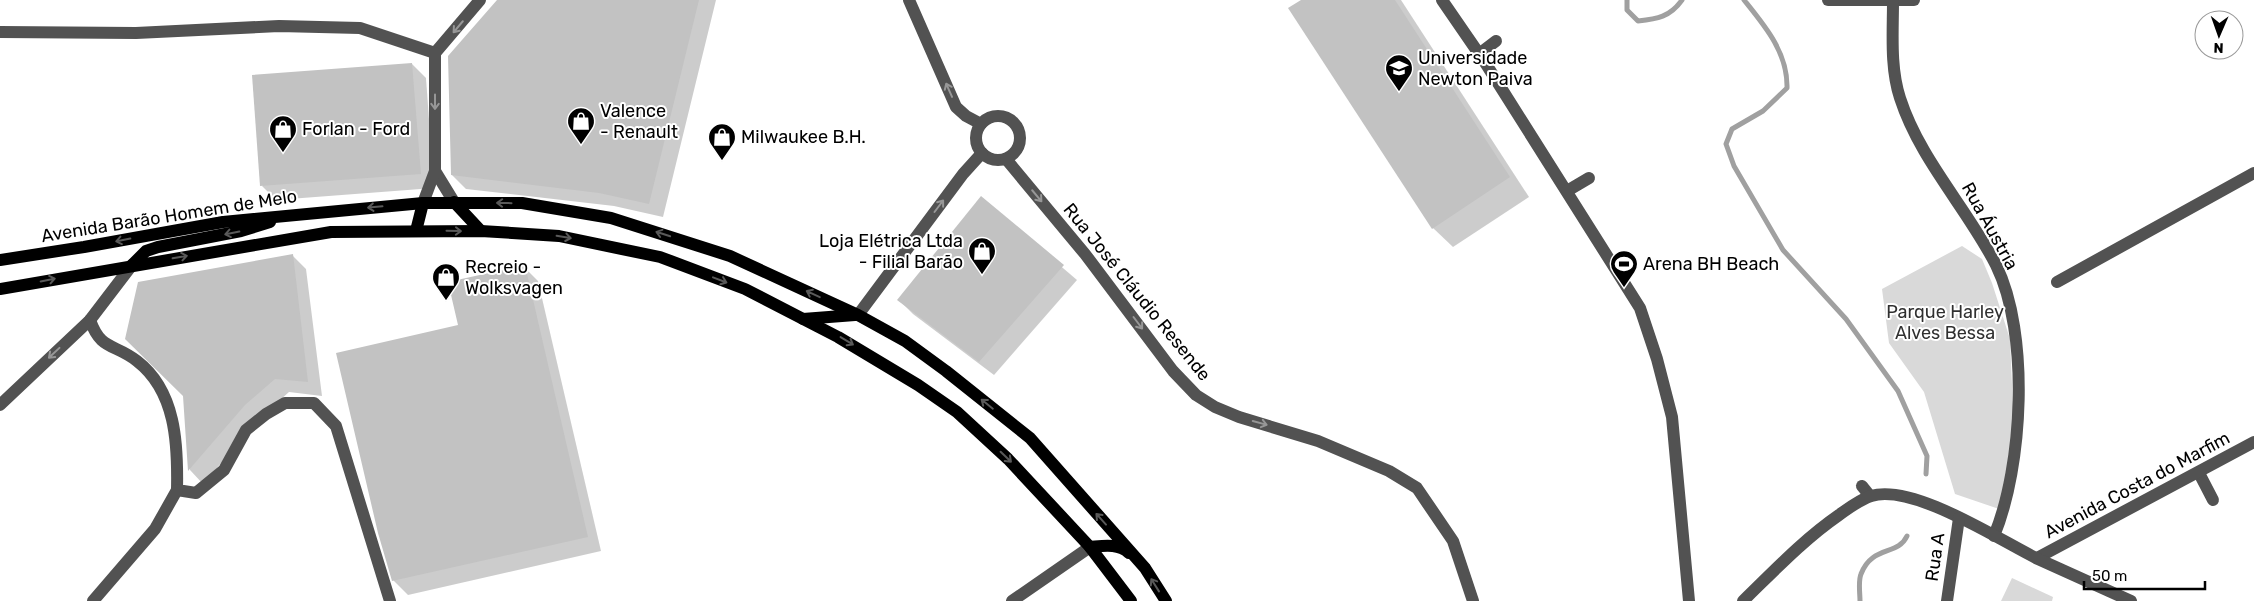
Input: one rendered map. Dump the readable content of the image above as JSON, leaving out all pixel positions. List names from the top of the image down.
{
  "streets": {
    "main road": ["Avenida Barão Homem de Melo"],
    "street": [
      "Rua Áustria",
      "Rua José Cláudio Resende",
      "Avenida Costa do Marfim",
      "Rua A"
    ]
  },
  "one_way": ["Rua José Cláudio Resende"],
  "parks": ["Parque Harley Alves Bessa"],
  "places": {
    "school or university": ["Universidade Newton Paiva"],
    "shop": [
      "Valence - Renault",
      "Forlan - Ford",
      "Milwaukee B.H.",
      "Loja Elétrica Ltda - Filial Barão",
      "Recreio - Wolksvagen"
    ],
    "sports": ["Arena BH Beach"]
  },
  "scale_bar": "50 m",
  "north": "bottom"
}
